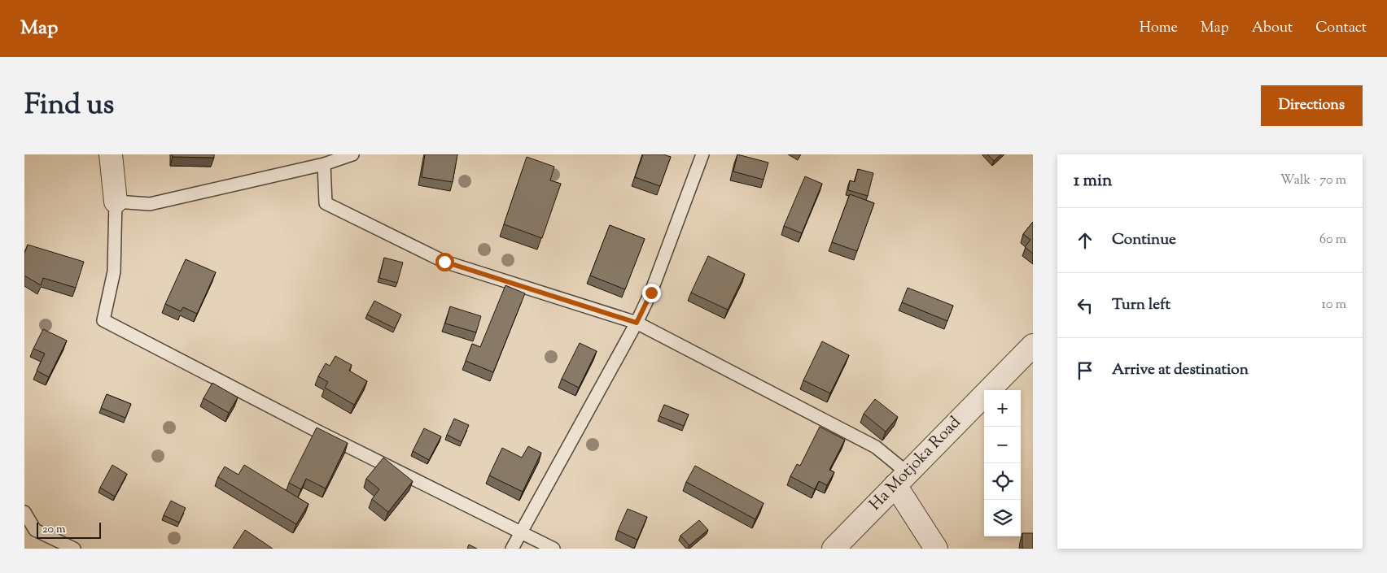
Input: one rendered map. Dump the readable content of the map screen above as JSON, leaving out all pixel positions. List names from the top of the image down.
{
  "streets": {
    "street": ["Ha Motjoka Road"]
  },
  "scale_bar": "20 m",
  "page": {
    "header": "Map",
    "nav": [
      "Home",
      "Map",
      "About",
      "Contact"
    ],
    "title": "Find us",
    "buttons": "Directions",
    "heading": ["1 min", "Walk · 70 m"],
    "list": [
      ["Continue", "60 m"],
      ["Turn left", "10 m"],
      "Arrive at destination"
    ],
    "map_buttons": ["+", "−"],
    "scale": "20 m"
  }
}
